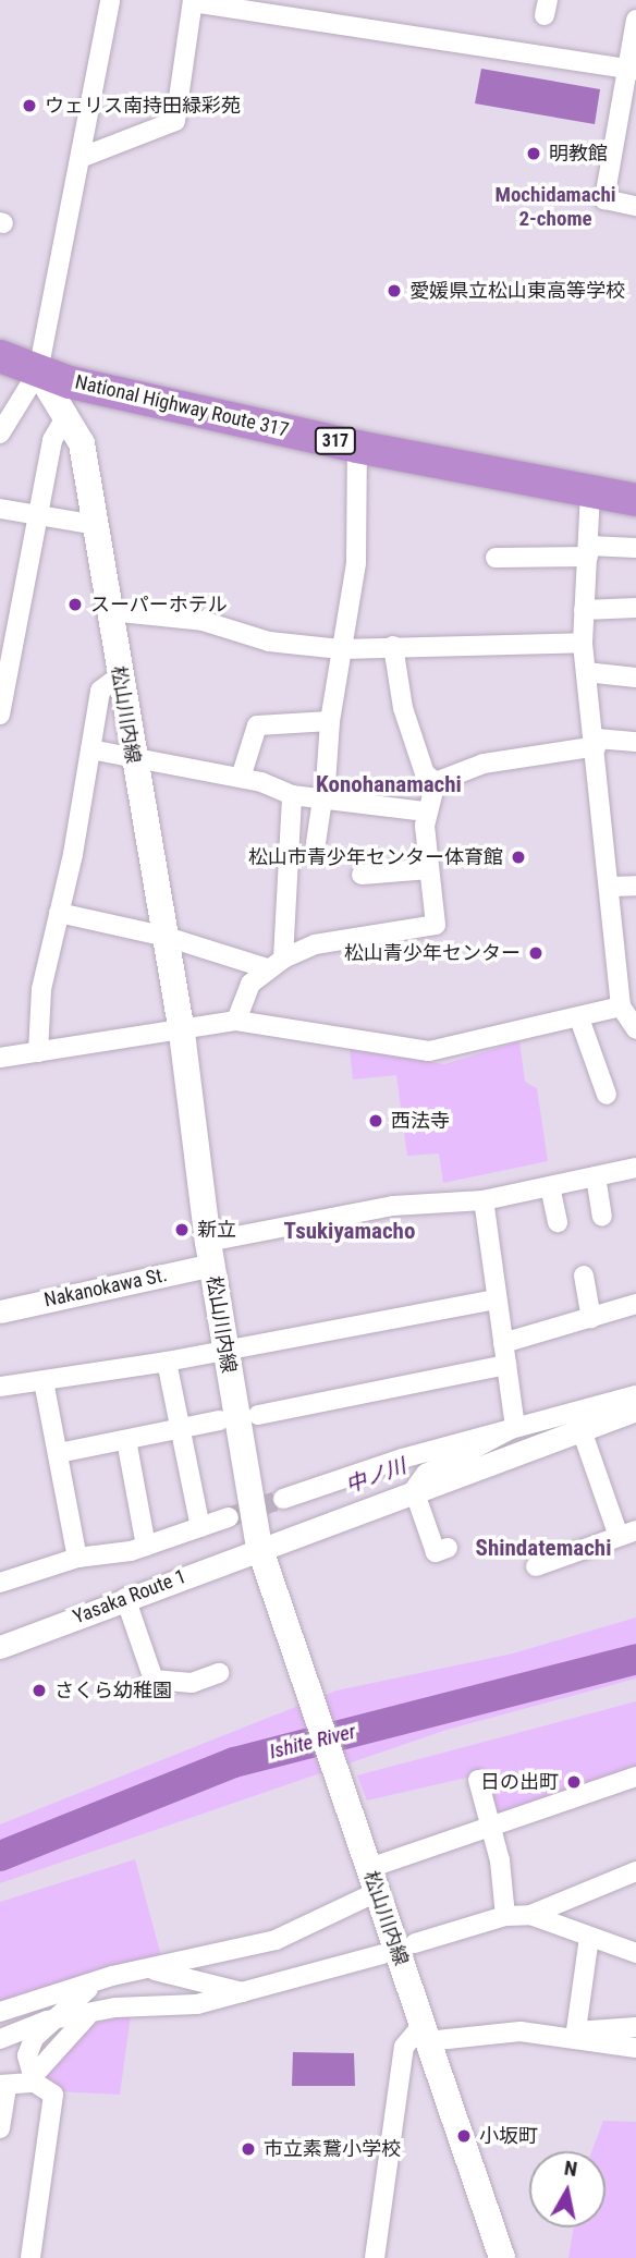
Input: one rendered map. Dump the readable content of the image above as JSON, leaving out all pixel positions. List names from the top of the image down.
{
  "streets": {
    "highway": ["National Highway Route 317", "317"],
    "main road": ["松山川内線"],
    "street": ["Nakanokawa St.", "Yasaka Route 1"]
  },
  "crossings": [
    ["National Highway Route 317", "松山川内線"],
    ["松山川内線", "Nakanokawa St."],
    ["松山川内線", "Yasaka Route 1"]
  ],
  "districts": [
    "Mochidamachi 2-chome",
    "Konohanamachi",
    "Tsukiyamacho",
    "Shindatemachi"
  ],
  "water": ["中ノ川", "Ishite River"],
  "places": [
    "ウェリス南持田緑彩苑",
    "明教館",
    "愛媛県立松山東高等学校",
    "スーパーホテル",
    "松山市青少年センター体育館",
    "松山青少年センター",
    "西法寺",
    "新立",
    "さくら幼稚園",
    "日の出町",
    "小坂町",
    "市立素鵞小学校"
  ],
  "north": "top"
}
